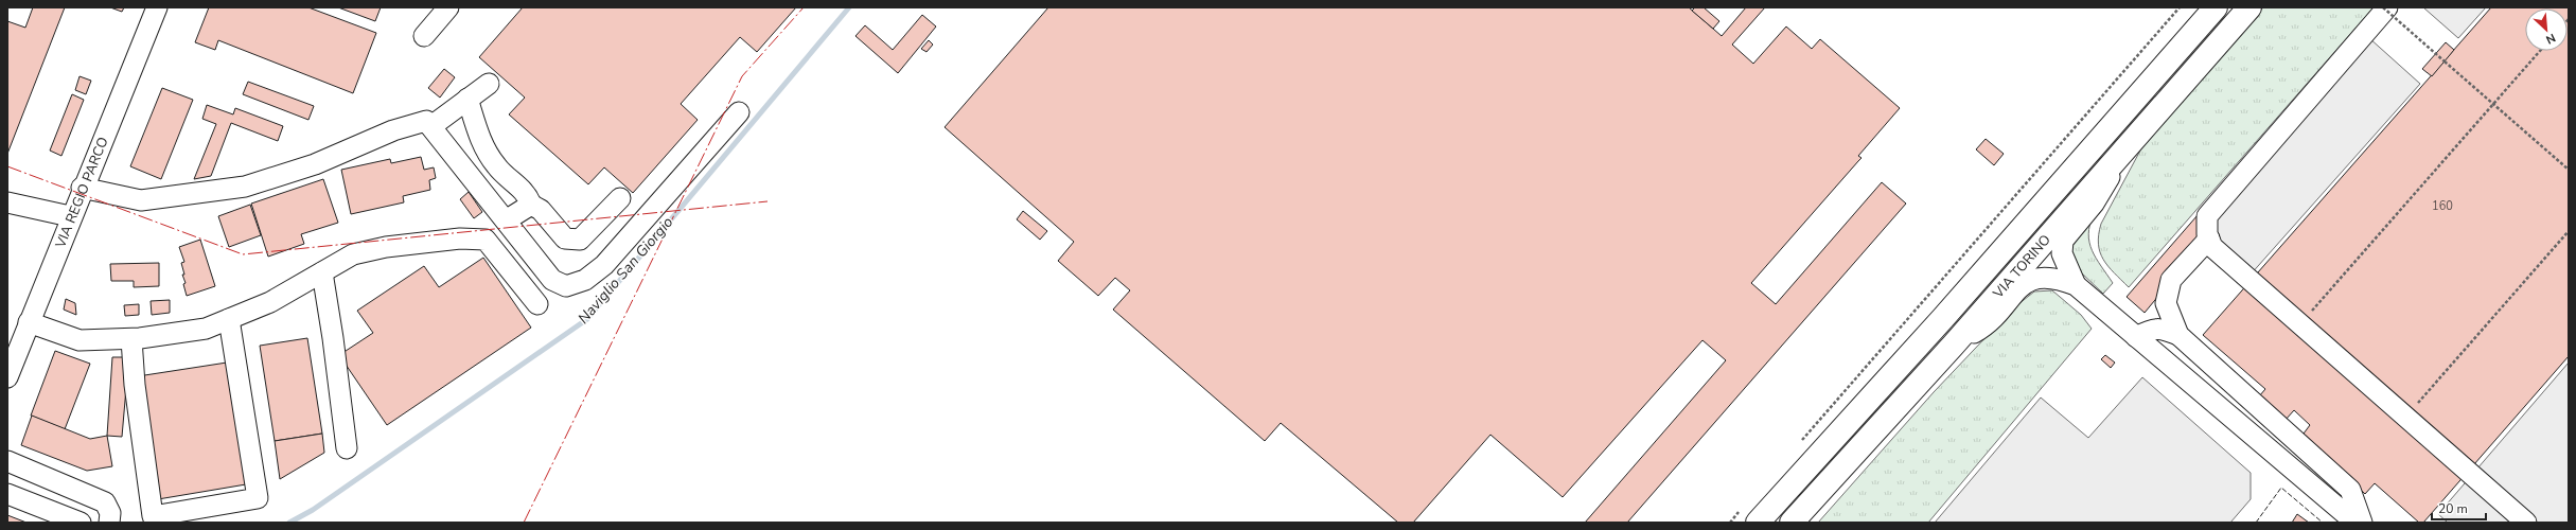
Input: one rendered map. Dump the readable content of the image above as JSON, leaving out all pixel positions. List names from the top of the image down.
{
  "streets": {
    "main road": ["VIA TORINO"],
    "street": ["VIA REGIO PARCO"]
  },
  "water": ["Naviglio San Giorgio"],
  "house_numbers": ["160"],
  "scale_bar": "20 m",
  "north": "bottom right"
}
